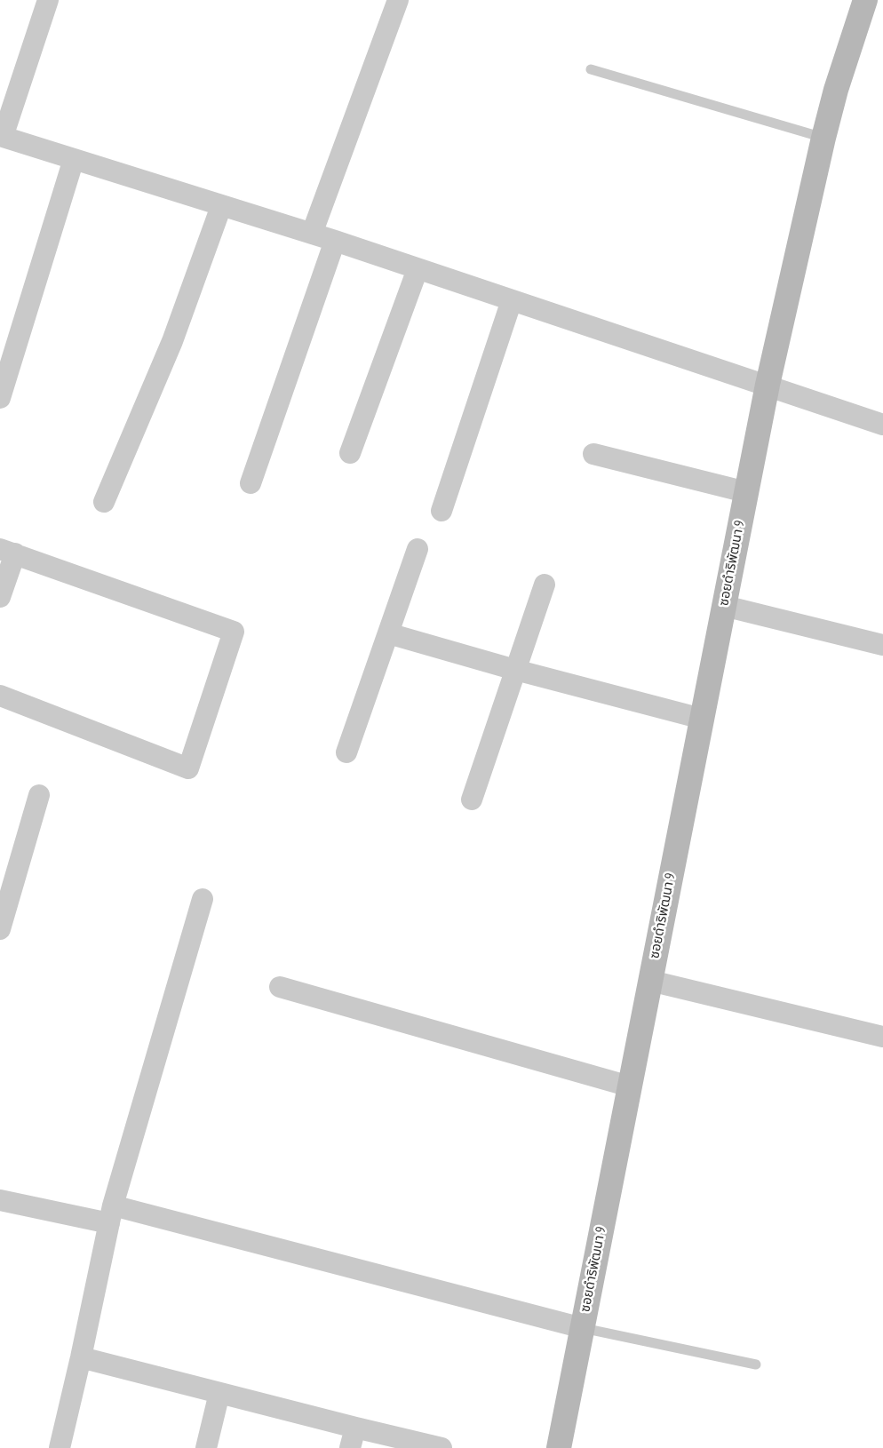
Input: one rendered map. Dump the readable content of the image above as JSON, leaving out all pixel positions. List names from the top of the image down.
{
  "streets": {
    "street": ["ซอยดำริพัฒนา 9"]
  }
}
